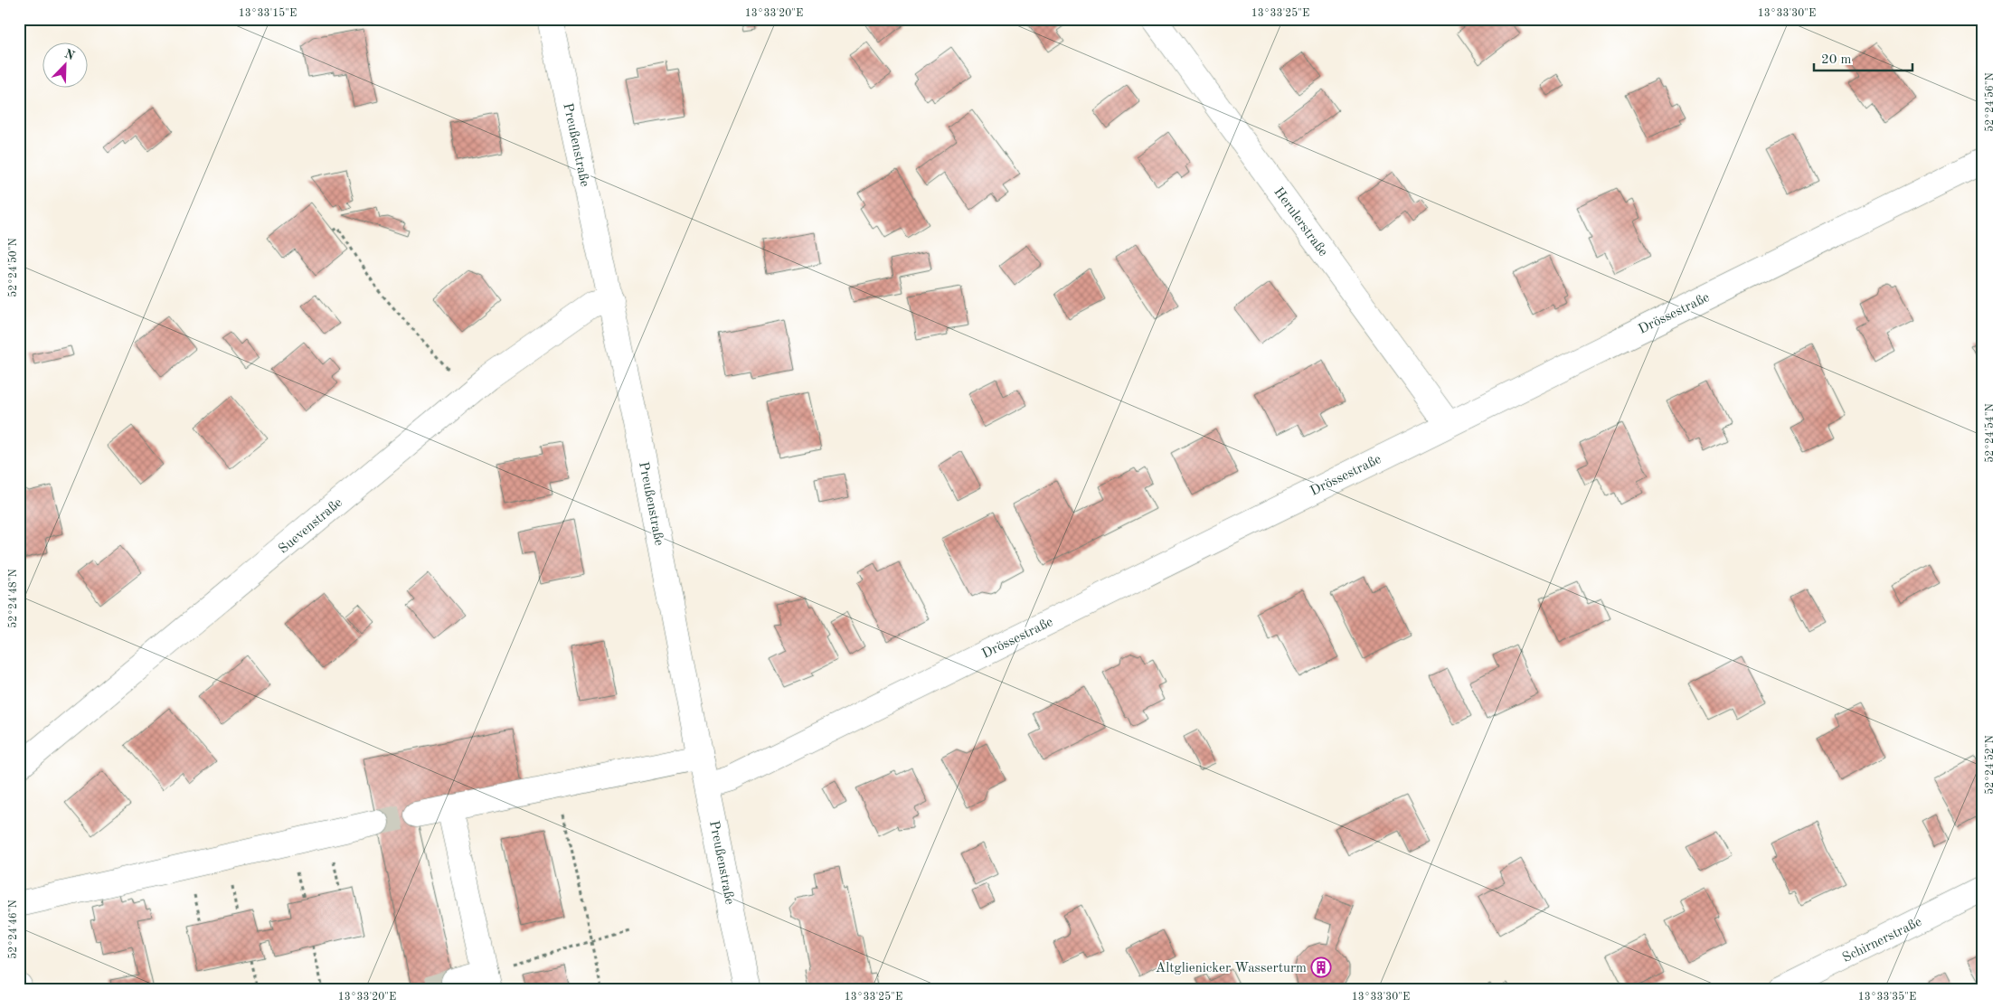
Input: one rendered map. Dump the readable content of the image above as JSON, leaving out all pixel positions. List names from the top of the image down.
{
  "streets": {
    "street": [
      "Preußenstraße",
      "Herulerstraße",
      "Drössestraße",
      "Suevenstraße",
      "Schirnerstraße"
    ]
  },
  "crossings": [
    ["Preußenstraße", "Drössestraße"],
    ["Preußenstraße", "Suevenstraße"],
    ["Herulerstraße", "Drössestraße"]
  ],
  "places": {
    "building": ["Altglienicker Wasserturm"]
  },
  "scale_bar": "20 m",
  "north": "top right",
  "coordinates": [
    "13°33'15\"E",
    "13°33'20\"E",
    "13°33'25\"E",
    "13°33'30\"E",
    "52°24'56\"N",
    "52°24'50\"N",
    "52°24'54\"N",
    "52°24'48\"N",
    "52°24'52\"N",
    "52°24'46\"N",
    "13°33'35\"E"
  ]
}
